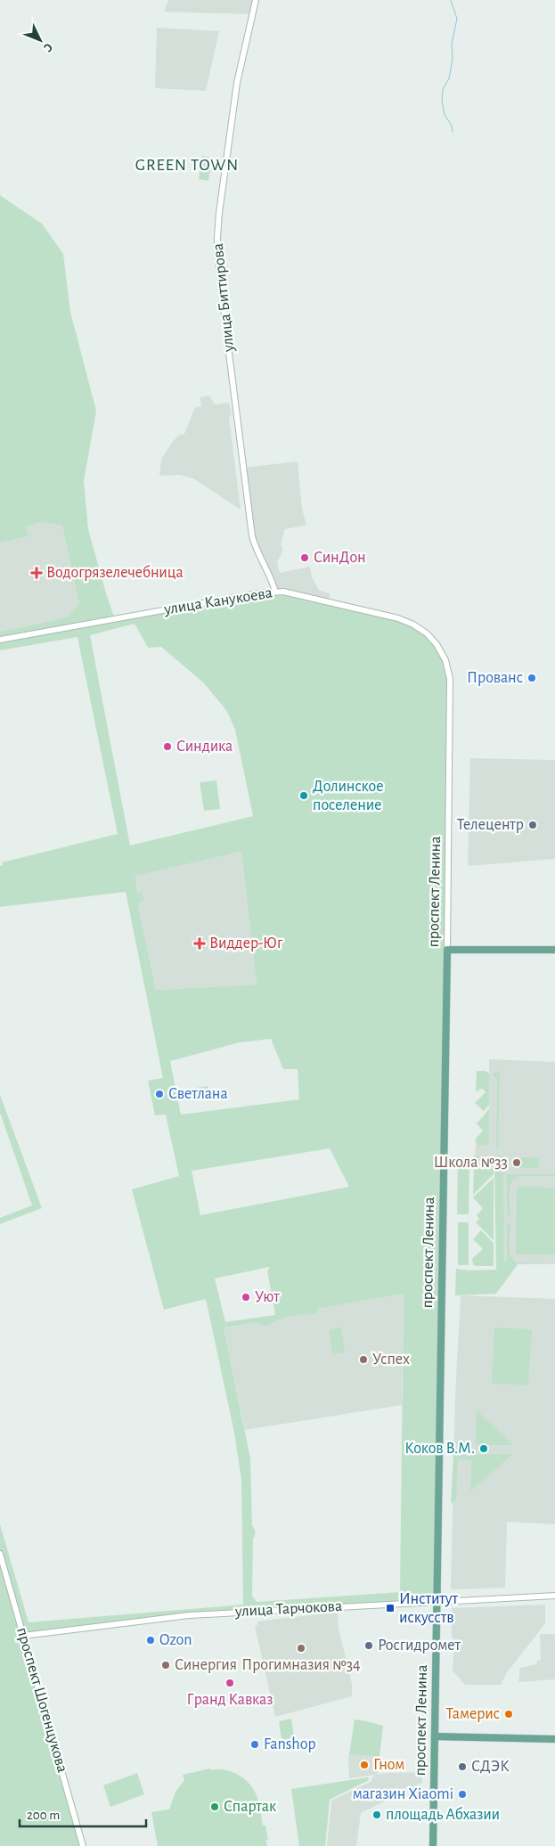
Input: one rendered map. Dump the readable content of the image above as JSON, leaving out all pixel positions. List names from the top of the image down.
{
  "streets": {
    "main road": ["проспект Ленина"],
    "street": [
      "улица Биттирова",
      "улица Канукоева",
      "улица Тарчокова",
      "проспект Шогенцукова"
    ]
  },
  "crossings": [
    ["улица Биттирова", "улица Канукоева"],
    ["улица Канукоева", "проспект Ленина"],
    ["проспект Ленина", "улица Тарчокова"],
    ["улица Тарчокова", "проспект Шогенцукова"]
  ],
  "districts": ["GREEN TOWN"],
  "places": {
    "other": [
      "СинДон",
      "Прованс",
      "Синдика",
      "Долинское поселение",
      "Телецентр",
      "Светлана",
      "Школа №33",
      "Уют",
      "Успех",
      "Коков В.М.",
      "Ozon",
      "Росгидромет",
      "Прогимназия №34",
      "Синергия",
      "Гранд Кавказ",
      "Тамерис",
      "Fanshop",
      "Гном",
      "СДЭК",
      "магазин Xiaomi",
      "Спартак",
      "площадь Абхазии"
    ],
    "health": ["Водогрязелечебница", "Виддер-Юг"],
    "transit": ["Институт искусств"]
  },
  "scale_bar": "200 m",
  "north": "bottom right"
}
